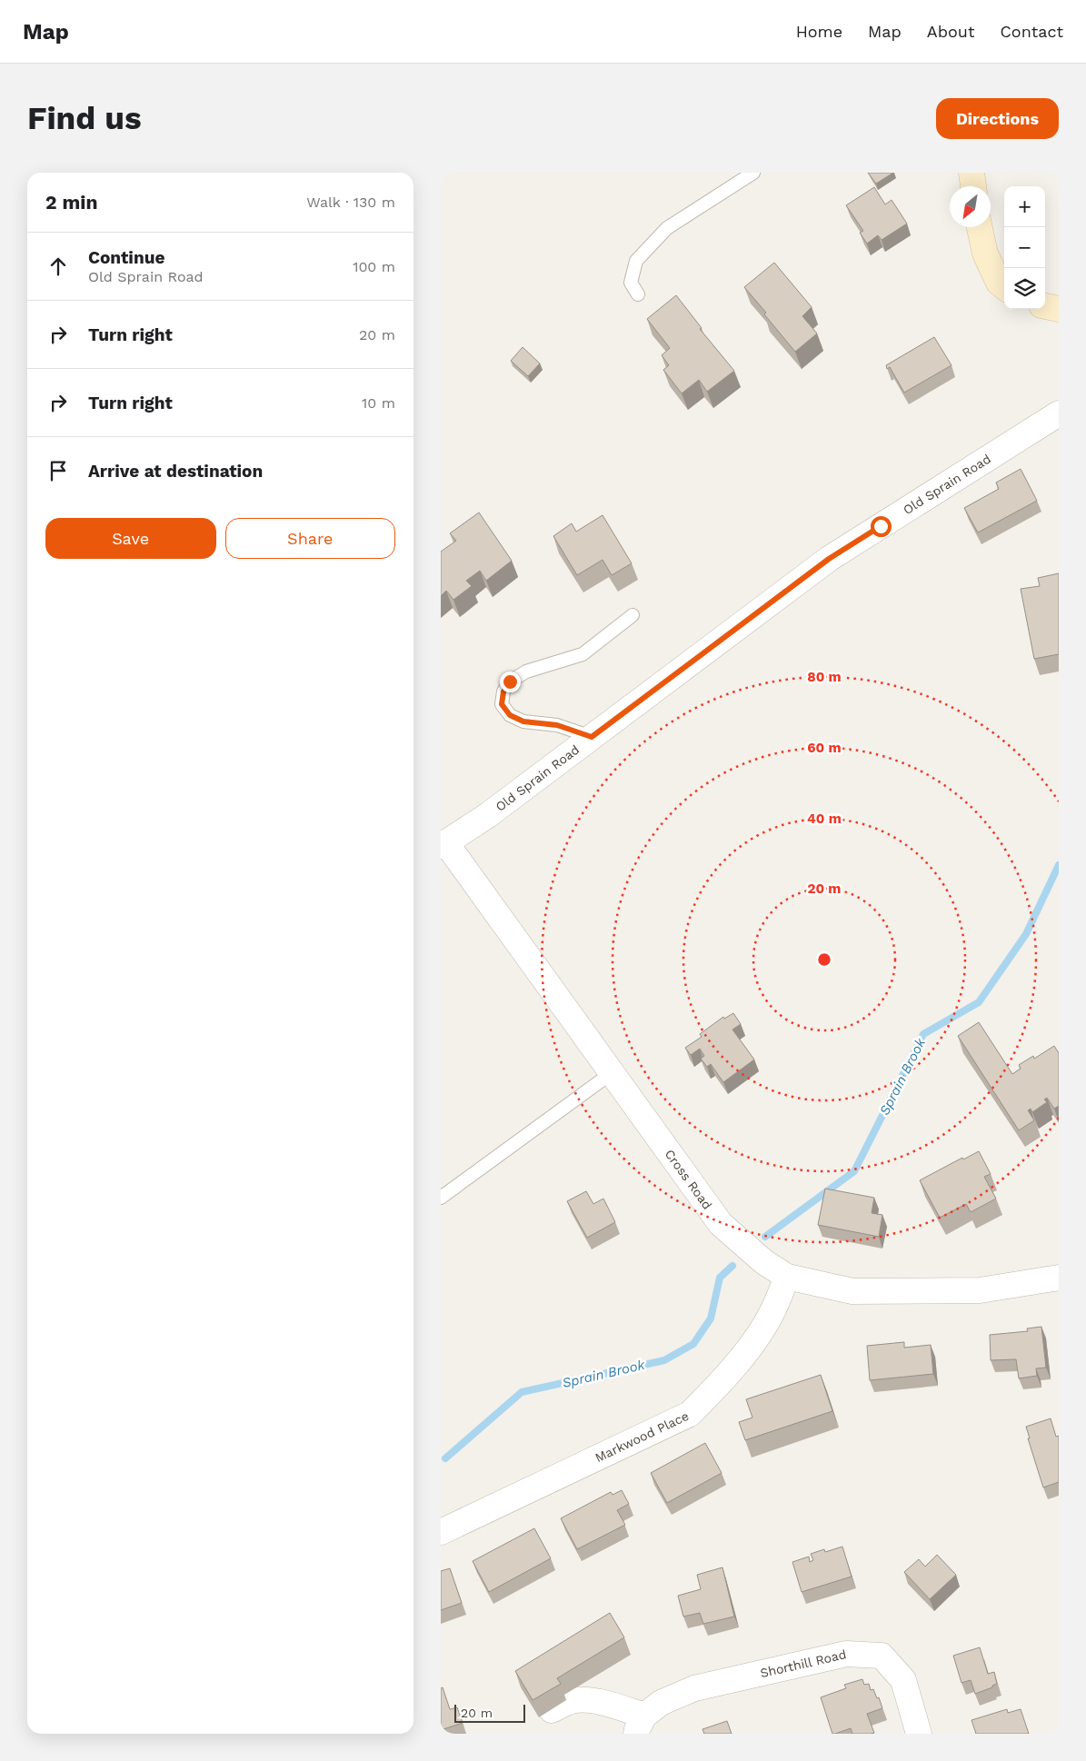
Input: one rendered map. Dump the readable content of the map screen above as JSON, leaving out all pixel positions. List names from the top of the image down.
{
  "streets": {
    "street": [
      "Old Sprain Road",
      "Cross Road",
      "Markwood Place",
      "Shorthill Road"
    ]
  },
  "crossings": [
    ["Old Sprain Road", "Cross Road"],
    ["Cross Road", "Markwood Place"]
  ],
  "water": ["Sprain Brook"],
  "scale_bar": "20 m",
  "north": "bottom left",
  "page": {
    "header": "Map",
    "nav": [
      "Home",
      "Map",
      "About",
      "Contact"
    ],
    "buttons": [
      "Directions",
      ["Save", "Share"]
    ],
    "title": "Find us",
    "heading": ["2 min", "Walk · 130 m"],
    "map_buttons": ["+", "−"],
    "list": [
      ["Continue", "Old Sprain Road", "100 m"],
      ["Turn right", "20 m"],
      ["Turn right", "10 m"],
      "Arrive at destination"
    ],
    "scale": "20 m"
  },
  "rings": [
    "80 m",
    "60 m",
    "40 m",
    "20 m"
  ]
}
